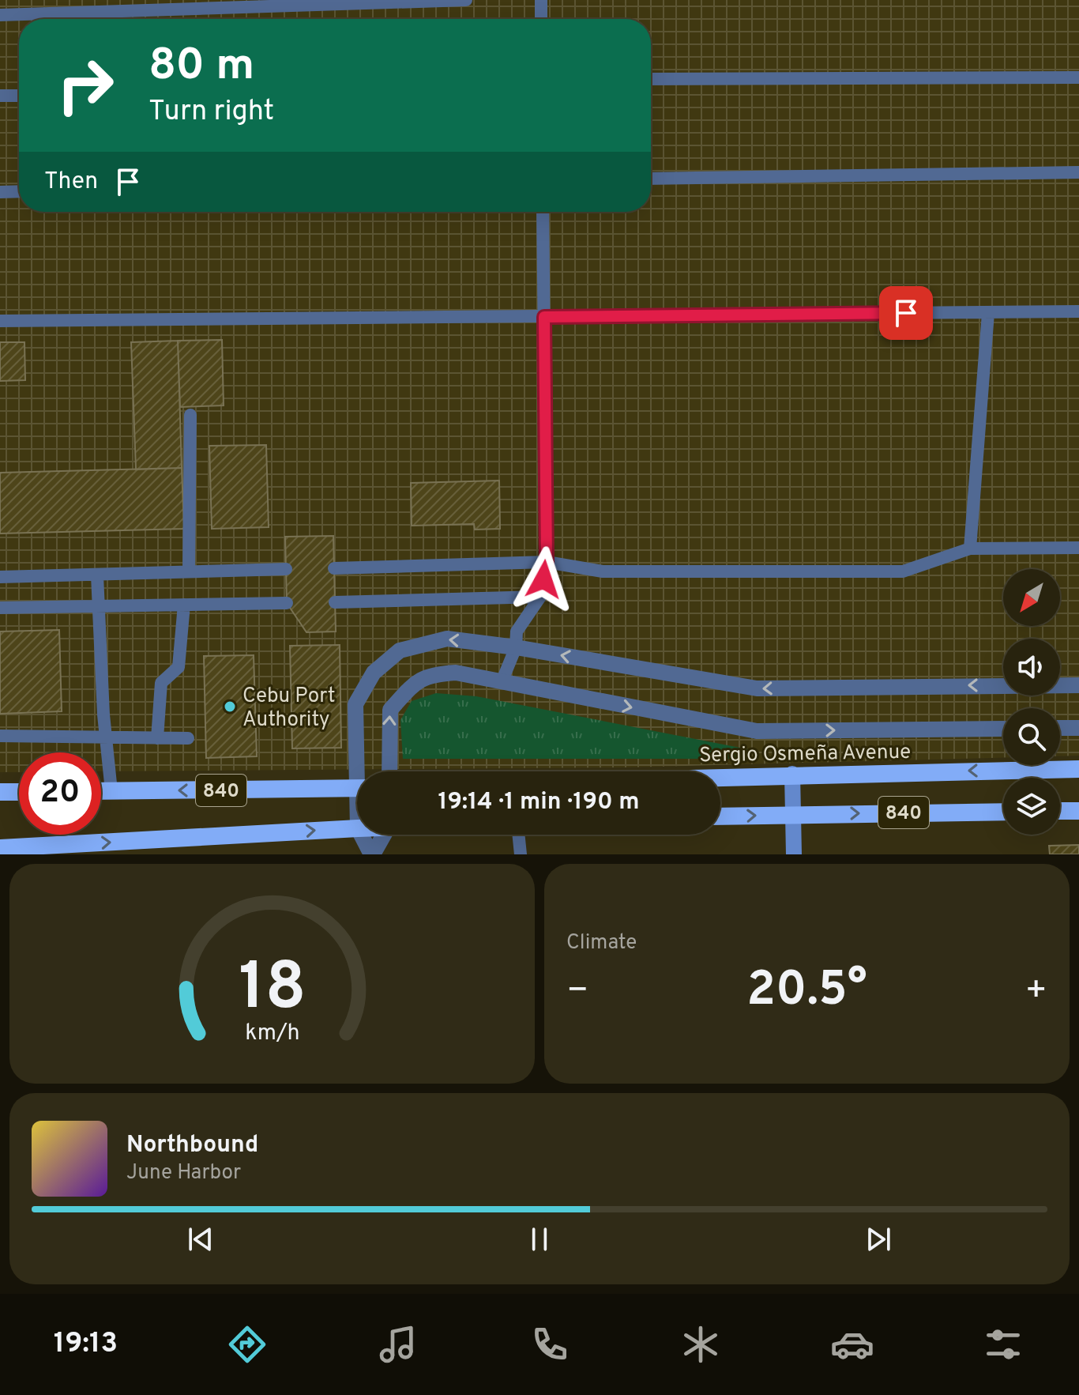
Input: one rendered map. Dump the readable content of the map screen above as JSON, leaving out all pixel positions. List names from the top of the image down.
{
  "streets": {
    "highway": ["Sergio Osmeña Avenue", "840"]
  },
  "places": ["Cebu Port Authority"],
  "north": "bottom left",
  "page": {
    "turn": ["80 m", "Turn right"],
    "then": "Then",
    "limit": "20",
    "trip": "19:14 · 1 min · 190 m",
    "tile": "Climate",
    "heat": ["−", "20.5°", "+"],
    "song": ["Northbound", "June Harbor"],
    "tabs": "19:13",
    "gauge": ["18", "km/h"]
  }
}
